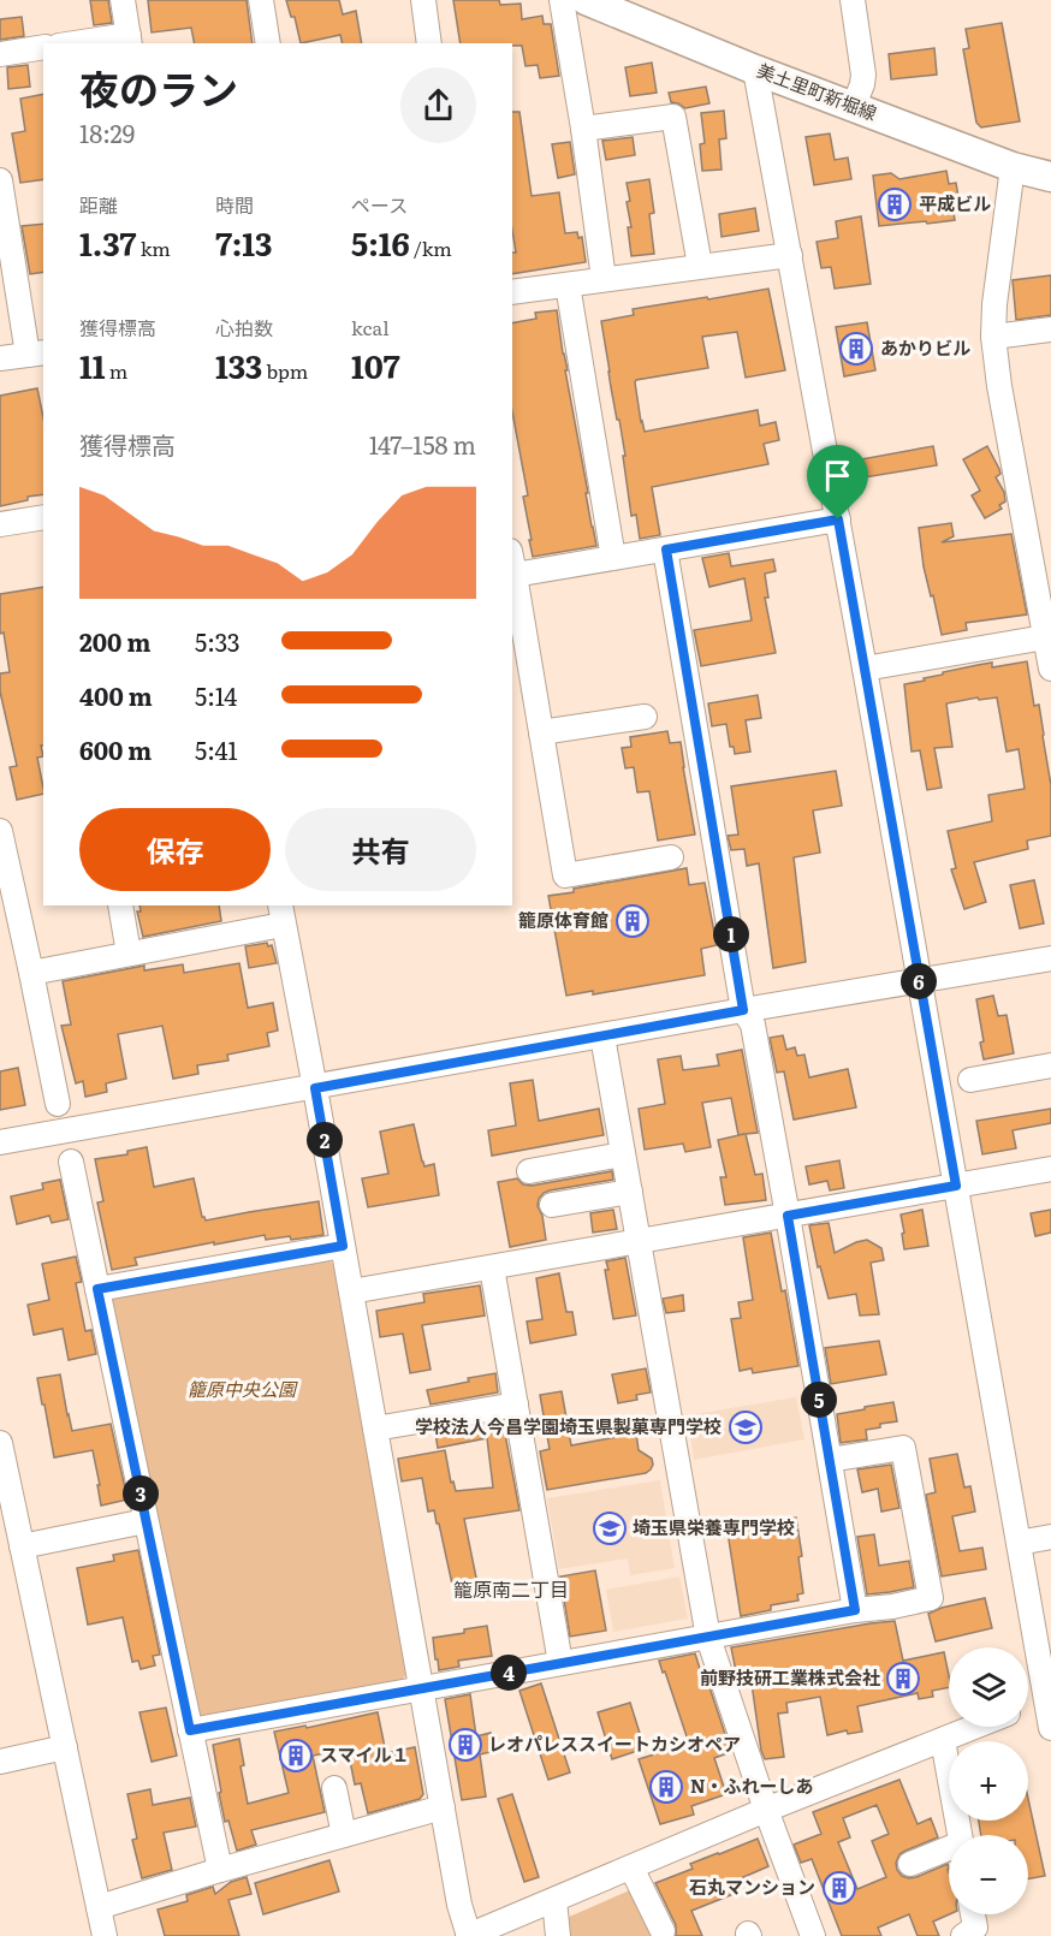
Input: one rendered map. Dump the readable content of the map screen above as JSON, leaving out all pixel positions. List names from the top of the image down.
{
  "streets": {
    "main road": ["美土里町新堀線"]
  },
  "districts": ["籠原南二丁目"],
  "parks": ["籠原中央公園"],
  "places": {
    "building": [
      "平成ビル",
      "あかりビル",
      "籠原体育館",
      "前野技研工業株式会社",
      "レオパレススイートカシオペア",
      "スマイル１",
      "N・ふれーしあ",
      "石丸マンション"
    ],
    "school or university": ["学校法人今昌学園埼玉県製菓専門学校", "埼玉県栄養専門学校"]
  },
  "page": {
    "heading": ["夜のラン", "18:29"],
    "stats": [
      ["距離", "1.37 km"],
      ["時間", "7:13"],
      ["ペース", "5:16 /km"],
      ["獲得標高", "11 m"],
      ["心拍数", "133 bpm"],
      ["kcal", "107"]
    ],
    "chart": ["獲得標高", "147–158 m"],
    "list": [
      {
        "name": "200 m",
        "note": "5:33"
      },
      {
        "name": "400 m",
        "note": "5:14"
      },
      {
        "name": "600 m",
        "note": "5:41"
      }
    ],
    "buttons": ["保存", "共有"],
    "pins": [
      "1",
      "6",
      "2",
      "5",
      "3",
      "4"
    ],
    "map_buttons": ["+", "−"]
  }
}
